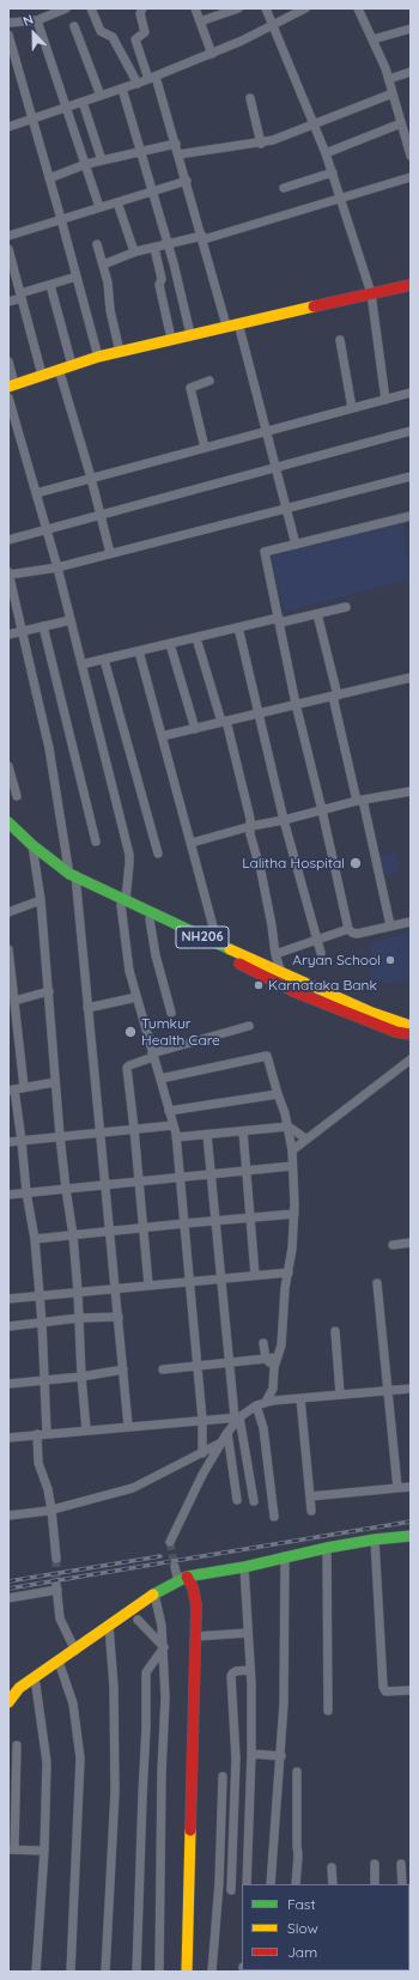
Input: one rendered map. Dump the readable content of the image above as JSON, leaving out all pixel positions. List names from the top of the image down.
{
  "streets": {
    "main road": ["NH206"]
  },
  "places": [
    "Lalitha Hospital",
    "Aryan School",
    "Karnataka Bank",
    "Tumkur Health Care"
  ],
  "legend": ["Fast", "Slow", "Jam"],
  "north": "top"
}
